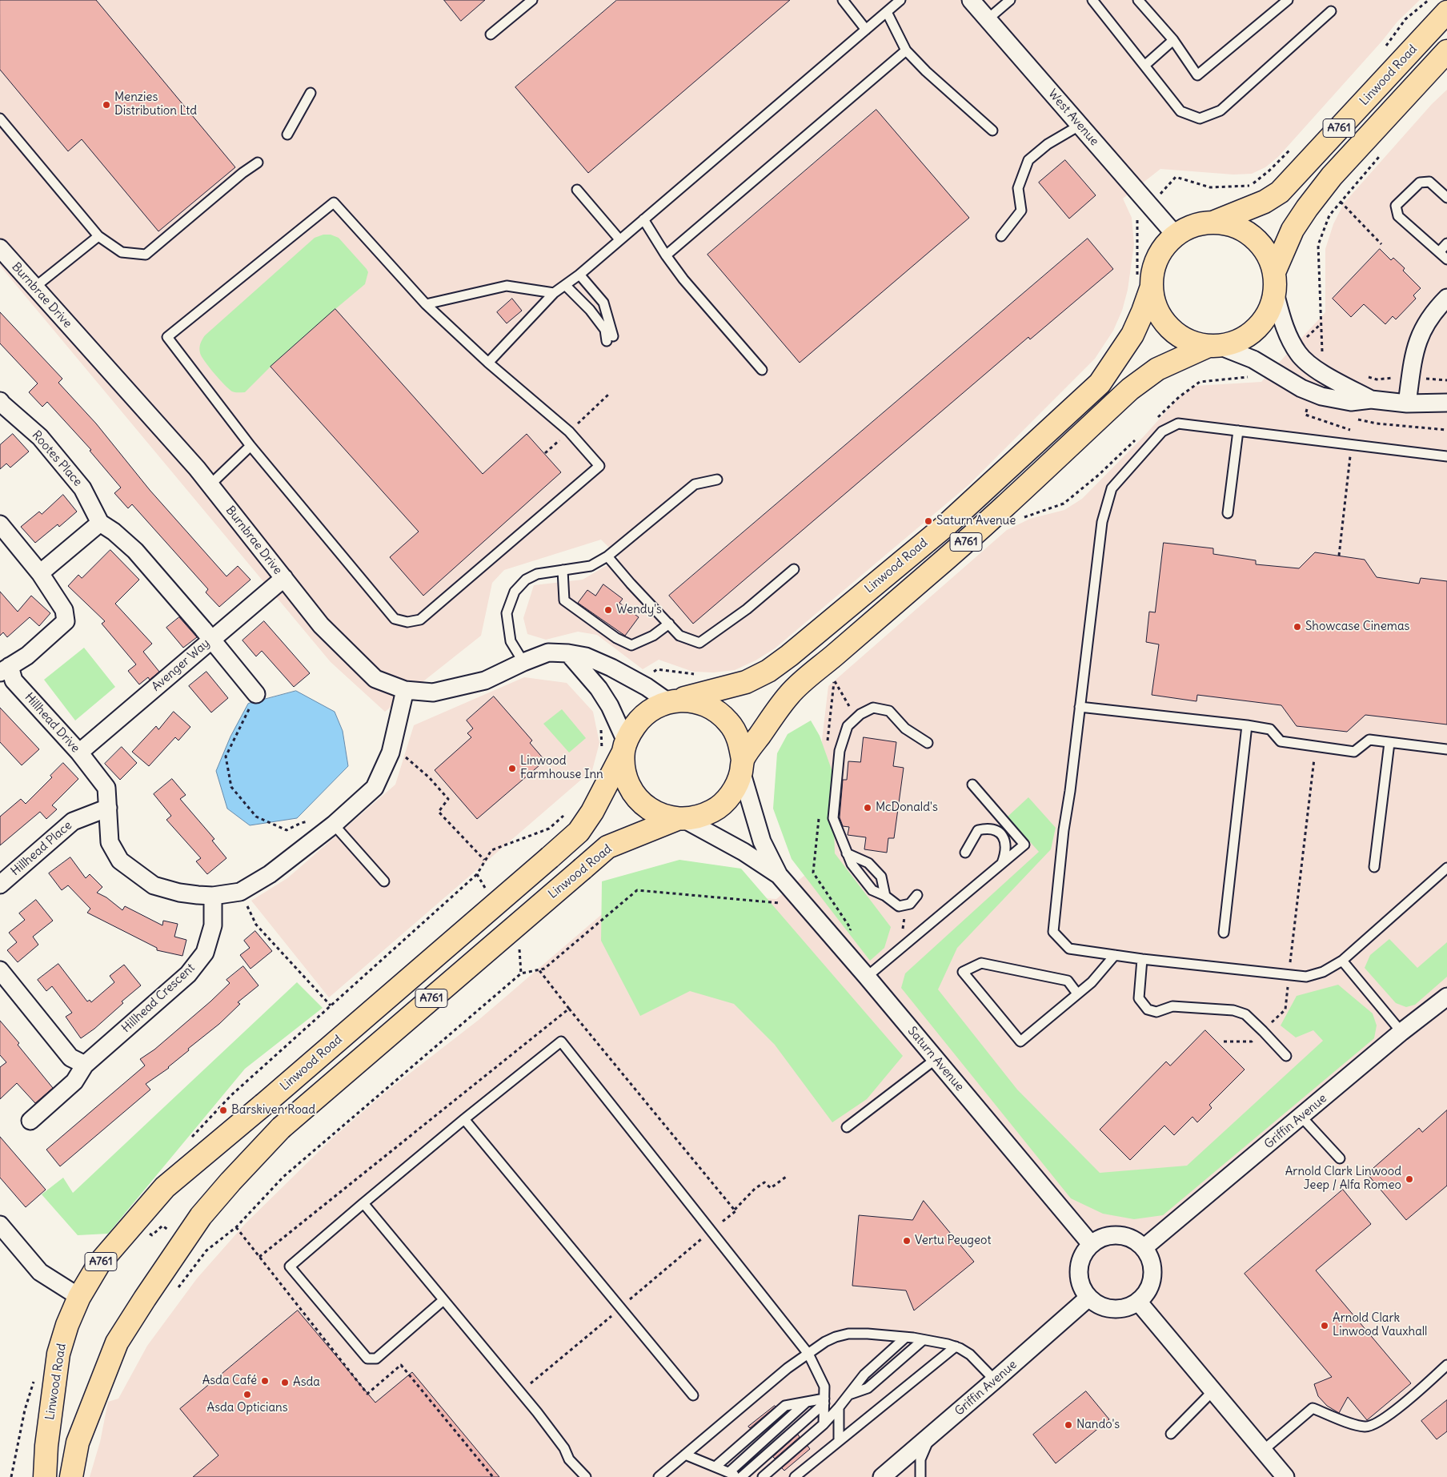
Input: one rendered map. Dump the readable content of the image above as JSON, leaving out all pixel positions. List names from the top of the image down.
{
  "streets": {
    "main road": ["Linwood Road", "A761"],
    "street": [
      "West Avenue",
      "Burnbrae Drive",
      "Rootes Place",
      "Avenger Way",
      "Hillhead Drive",
      "Hillhead Place",
      "Hillhead Crescent",
      "Saturn Avenue",
      "Griffin Avenue"
    ]
  },
  "crossings": [
    ["Linwood Road", "West Avenue"],
    ["Linwood Road", "A761"],
    ["Linwood Road", "Burnbrae Drive"],
    ["Linwood Road", "Saturn Avenue"],
    ["West Avenue", "A761"],
    ["A761", "Burnbrae Drive"],
    ["A761", "Saturn Avenue"],
    ["Burnbrae Drive", "Avenger Way"],
    ["Burnbrae Drive", "Saturn Avenue"],
    ["Rootes Place", "Avenger Way"],
    ["Avenger Way", "Hillhead Drive"],
    ["Hillhead Drive", "Hillhead Place"],
    ["Hillhead Drive", "Hillhead Crescent"],
    ["Saturn Avenue", "Griffin Avenue"]
  ],
  "places": [
    "Menzies Distribution Ltd",
    "Saturn Avenue",
    "Wendy's",
    "Showcase Cinemas",
    "Linwood Farmhouse Inn",
    "McDonald's",
    "Barskiven Road",
    "Arnold Clark Linwood Jeep / Alfa Romeo",
    "Vertu Peugeot",
    "Arnold Clark Linwood Vauxhall",
    "Asda Café",
    "Asda",
    "Asda Opticians",
    "Nando's"
  ]
}
